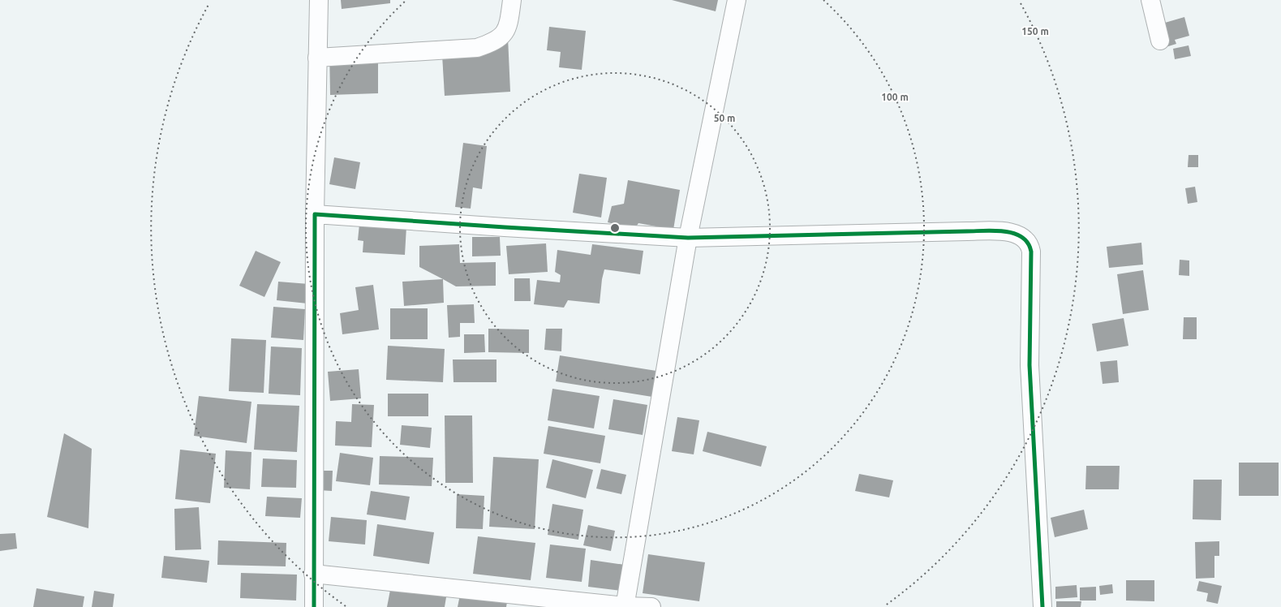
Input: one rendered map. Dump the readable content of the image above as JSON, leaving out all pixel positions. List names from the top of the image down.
{
  "rings": ["150 m", "100 m", "50 m"]
}
